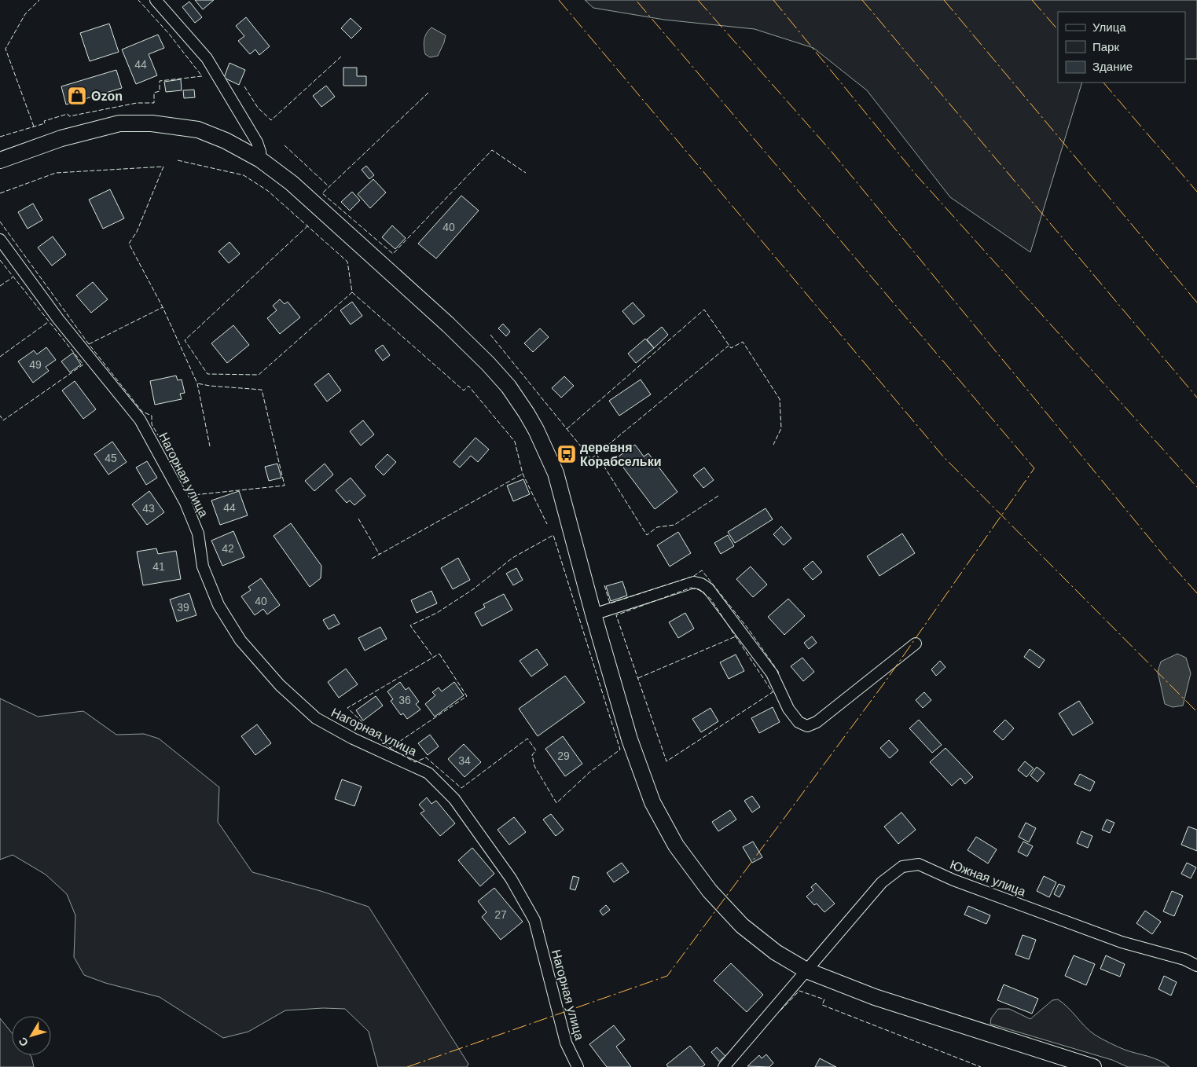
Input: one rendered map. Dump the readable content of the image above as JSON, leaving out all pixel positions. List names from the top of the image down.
{
  "streets": {
    "street": ["Нагорная улица", "Южная улица"]
  },
  "places": {
    "shop": ["Ozon"],
    "bus stop": ["деревня Корабсельки"]
  },
  "house_numbers": [
    "44",
    "40",
    "49",
    "45",
    "44",
    "43",
    "42",
    "41",
    "40",
    "39",
    "36",
    "29",
    "34",
    "27"
  ],
  "legend": ["Улица", "Парк", "Здание"],
  "north": "bottom left"
}
